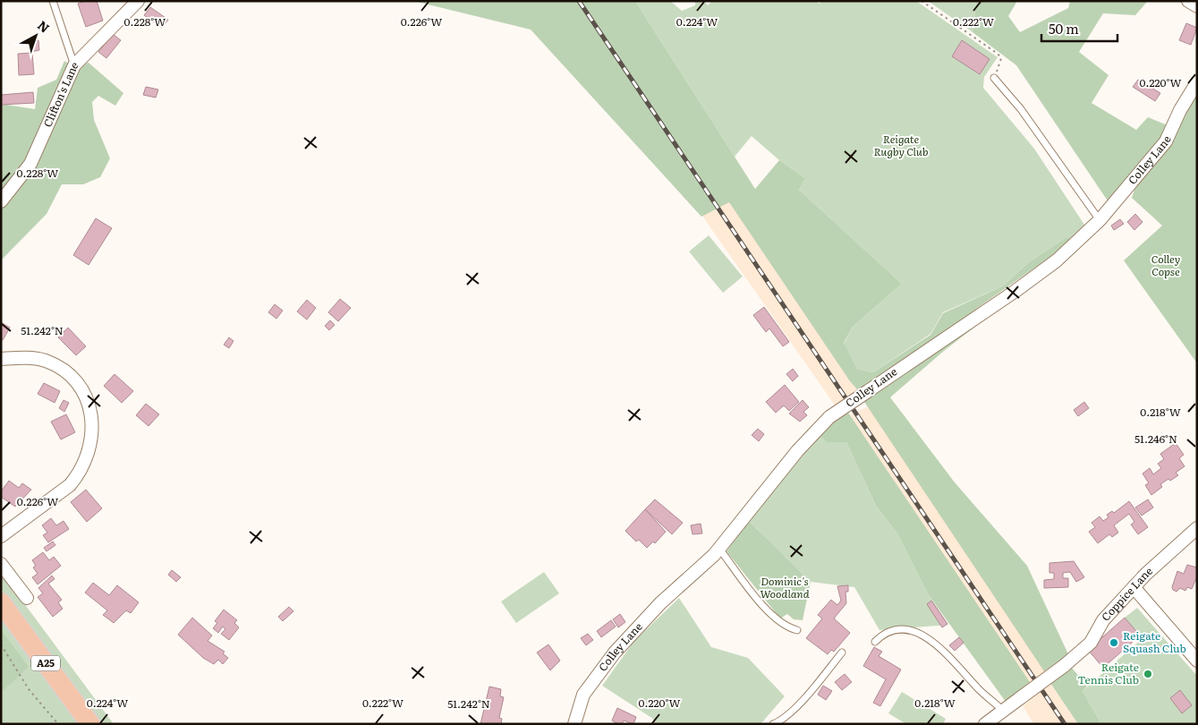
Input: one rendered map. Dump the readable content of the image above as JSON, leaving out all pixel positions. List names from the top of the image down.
{
  "streets": {
    "main road": ["A25"],
    "street": ["Clifton's Lane", "Colley Lane", "Coppice Lane"]
  },
  "parks": ["Reigate Rugby Club", "Colley Copse", "Dominic's Woodland"],
  "places": ["Reigate Squash Club", "Reigate Tennis Club"],
  "scale_bar": "50 m",
  "north": "top right",
  "coordinates": [
    "0.228°W",
    "0.226°W",
    "0.224°W",
    "0.222°W",
    "0.220°W",
    "51.242°N",
    "0.218°W",
    "51.246°N"
  ]
}
